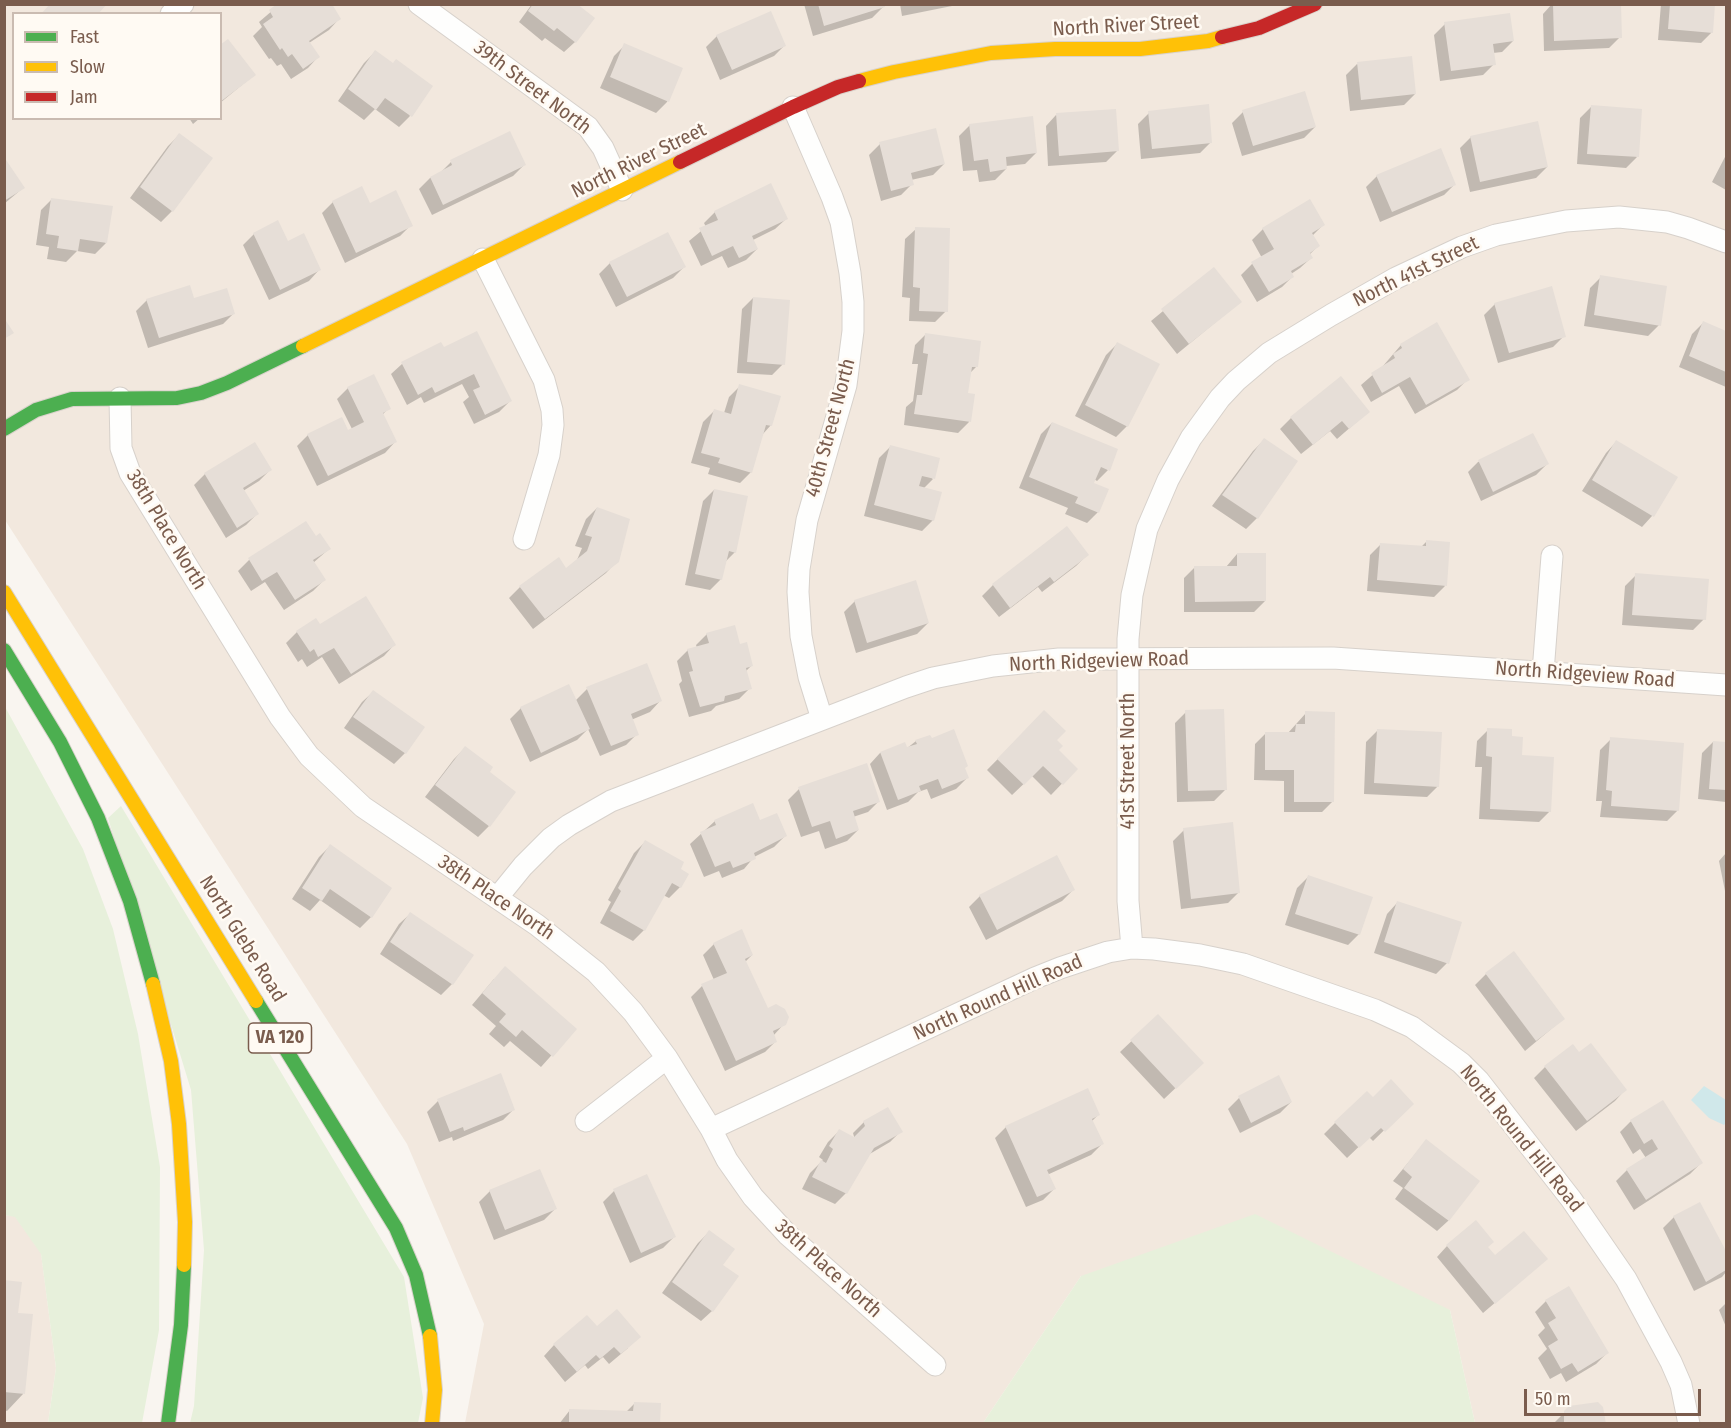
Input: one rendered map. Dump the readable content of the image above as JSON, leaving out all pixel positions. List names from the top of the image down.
{
  "streets": {
    "main road": ["North River Street", "North Glebe Road", "VA 120"],
    "street": [
      "39th Street North",
      "North 41st Street",
      "40th Street North",
      "38th Place North",
      "North Ridgeview Road",
      "41st Street North",
      "North Round Hill Road"
    ]
  },
  "crossings": [
    ["North River Street", "39th Street North"],
    ["North River Street", "40th Street North"],
    ["North River Street", "38th Place North"],
    ["North 41st Street", "41st Street North"],
    ["40th Street North", "North Ridgeview Road"],
    ["38th Place North", "North Ridgeview Road"],
    ["38th Place North", "North Round Hill Road"],
    ["North Ridgeview Road", "41st Street North"],
    ["41st Street North", "North Round Hill Road"]
  ],
  "legend": ["Fast", "Slow", "Jam"],
  "scale_bar": "50 m"
}
